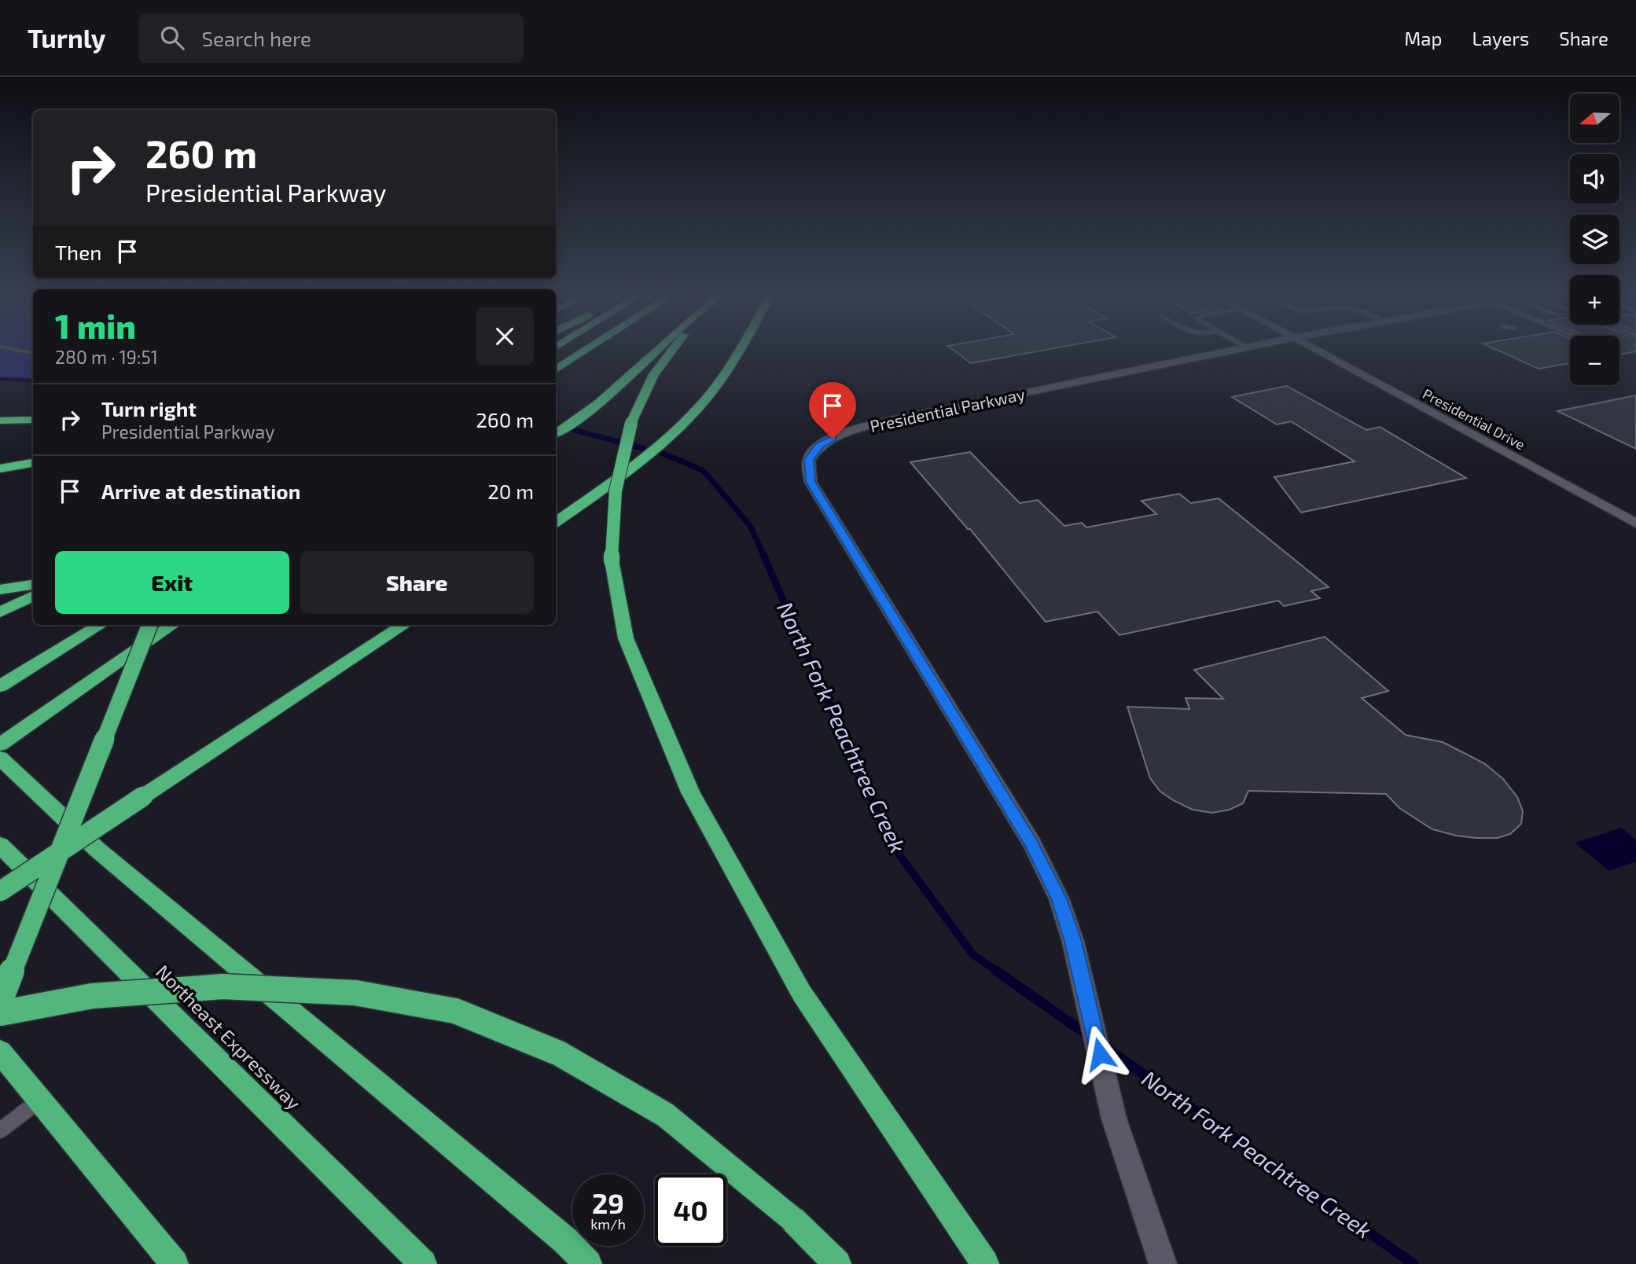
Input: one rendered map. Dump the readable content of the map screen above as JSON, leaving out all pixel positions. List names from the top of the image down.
{
  "streets": {
    "highway": ["Northeast Expressway"],
    "street": ["Presidential Parkway", "Presidential Drive"]
  },
  "water": ["North Fork Peachtree Creek"],
  "north": "left",
  "page": {
    "header": "Turnly",
    "search": "Search here",
    "nav": ["Map", "Layers", "Share"],
    "map_buttons": ["+", "−"],
    "turn": ["260 m", "Presidential Parkway"],
    "then": "Then",
    "heading": ["1 min", "280 m · 19:51"],
    "list": [
      {
        "name": "Turn right",
        "note": "Presidential Parkway",
        "value": "260 m"
      },
      {
        "name": "Arrive at destination",
        "value": "20 m"
      }
    ],
    "buttons": ["Exit", "Share"],
    "speed": "29 km/h",
    "limit": "40"
  }
}
